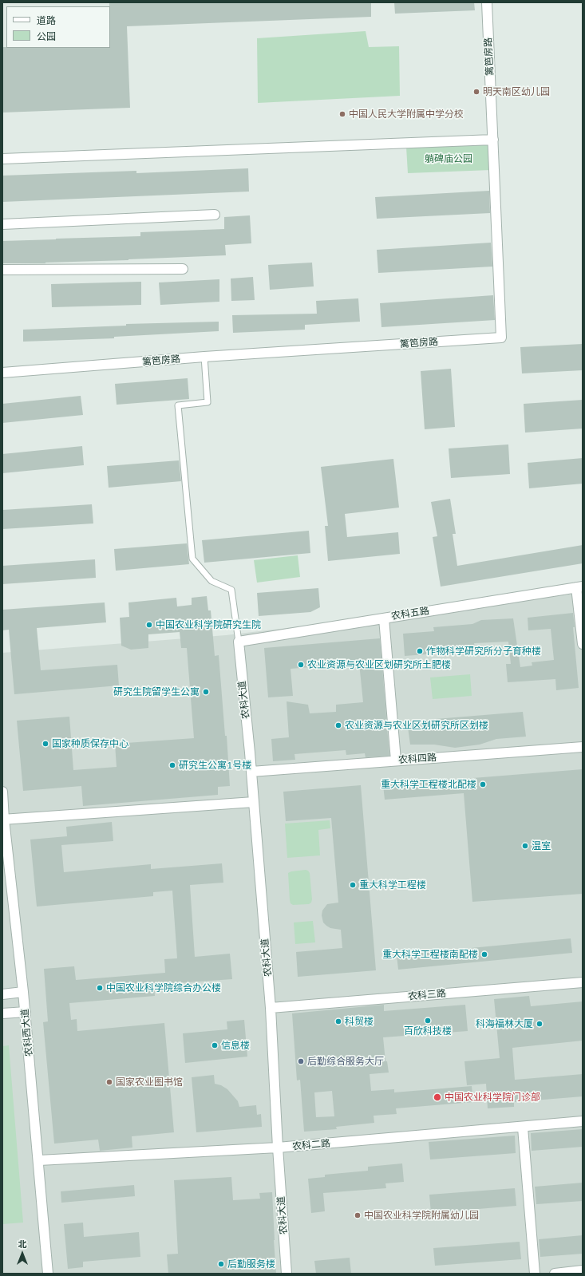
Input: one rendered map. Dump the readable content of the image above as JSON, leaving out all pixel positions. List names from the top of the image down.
{
  "streets": {
    "street": [
      "篱笆房路",
      "农科五路",
      "农科大道",
      "农科四路",
      "农科三路",
      "农科西大道",
      "农科二路"
    ]
  },
  "crossings": [
    ["农科五路", "农科大道"],
    ["农科大道", "农科四路"],
    ["农科大道", "农科三路"],
    ["农科大道", "农科二路"],
    ["农科西大道", "农科二路"]
  ],
  "parks": ["躺碑庙公园"],
  "places": [
    "明天南区幼儿园",
    "中国人民大学附属中学分校",
    "中国农业科学院研究生院",
    "作物科学研究所分子育种楼",
    "农业资源与农业区划研究所土肥楼",
    "研究生院留学生公寓",
    "农业资源与农业区划研究所区划楼",
    "国家种质保存中心",
    "研究生公寓1号楼",
    "重大科学工程楼北配楼",
    "温室",
    "重大科学工程楼",
    "重大科学工程楼南配楼",
    "中国农业科学院综合办公楼",
    "百欣科技楼",
    "科贸楼",
    "科海福林大厦",
    "信息楼",
    "后勤综合服务大厅",
    "国家农业图书馆",
    "中国农业科学院门诊部",
    "中国农业科学院附属幼儿园",
    "后勤服务楼"
  ],
  "legend": ["道路", "公园"],
  "north": "top"
}
